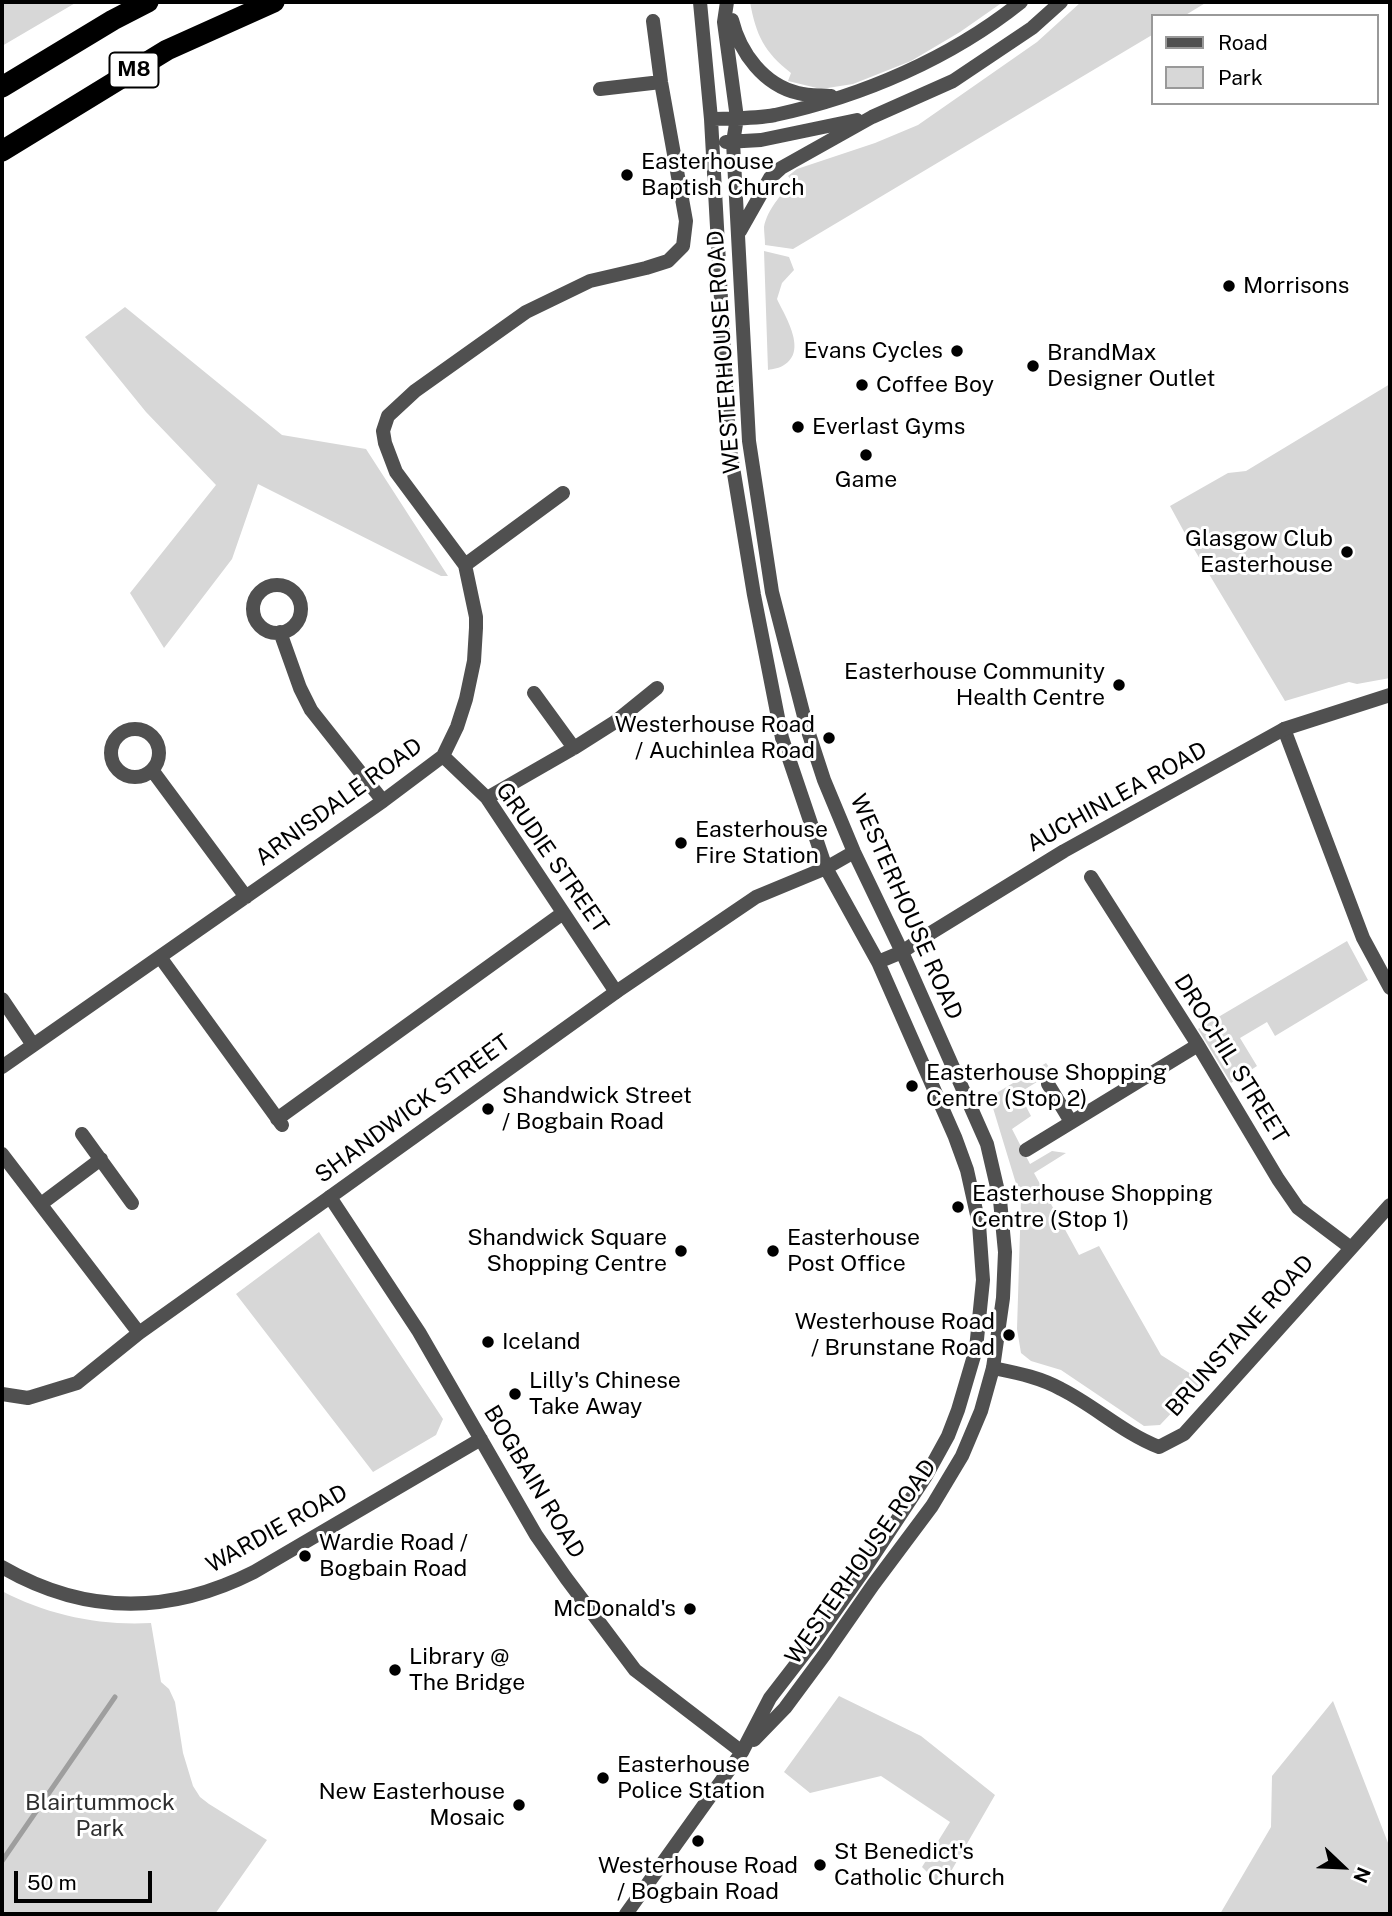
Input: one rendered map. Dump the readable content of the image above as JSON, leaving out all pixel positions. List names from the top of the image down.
{
  "streets": {
    "highway": ["M8"],
    "street": [
      "WESTERHOUSE ROAD",
      "AUCHINLEA ROAD",
      "ARNISDALE ROAD",
      "GRUDIE STREET",
      "DROCHIL STREET",
      "SHANDWICK STREET",
      "BRUNSTANE ROAD",
      "BOGBAIN ROAD",
      "WARDIE ROAD"
    ]
  },
  "crossings": [
    ["WESTERHOUSE ROAD", "AUCHINLEA ROAD"],
    ["WESTERHOUSE ROAD", "SHANDWICK STREET"],
    ["WESTERHOUSE ROAD", "BRUNSTANE ROAD"],
    ["WESTERHOUSE ROAD", "BOGBAIN ROAD"],
    ["ARNISDALE ROAD", "GRUDIE STREET"],
    ["GRUDIE STREET", "SHANDWICK STREET"],
    ["DROCHIL STREET", "BRUNSTANE ROAD"],
    ["SHANDWICK STREET", "BOGBAIN ROAD"],
    ["BOGBAIN ROAD", "WARDIE ROAD"]
  ],
  "parks": ["Blairtummock Park"],
  "places": [
    "Easterhouse Baptish Church",
    "Morrisons",
    "Evans Cycles",
    "BrandMax Designer Outlet",
    "Coffee Boy",
    "Everlast Gyms",
    "Game",
    "Glasgow Club Easterhouse",
    "Easterhouse Community Health Centre",
    "Westerhouse Road / Auchinlea Road",
    "Easterhouse Fire Station",
    "Easterhouse Shopping Centre (Stop 2)",
    "Shandwick Street / Bogbain Road",
    "Easterhouse Shopping Centre (Stop 1)",
    "Shandwick Square Shopping Centre",
    "Easterhouse Post Office",
    "Westerhouse Road / Brunstane Road",
    "Iceland",
    "Lilly's Chinese Take Away",
    "Wardie Road / Bogbain Road",
    "McDonald's",
    "Library @ The Bridge",
    "Easterhouse Police Station",
    "New Easterhouse Mosaic",
    "Westerhouse Road / Bogbain Road",
    "St Benedict's Catholic Church"
  ],
  "legend": ["Road", "Park"],
  "scale_bar": "50 m",
  "north": "bottom right"
}
